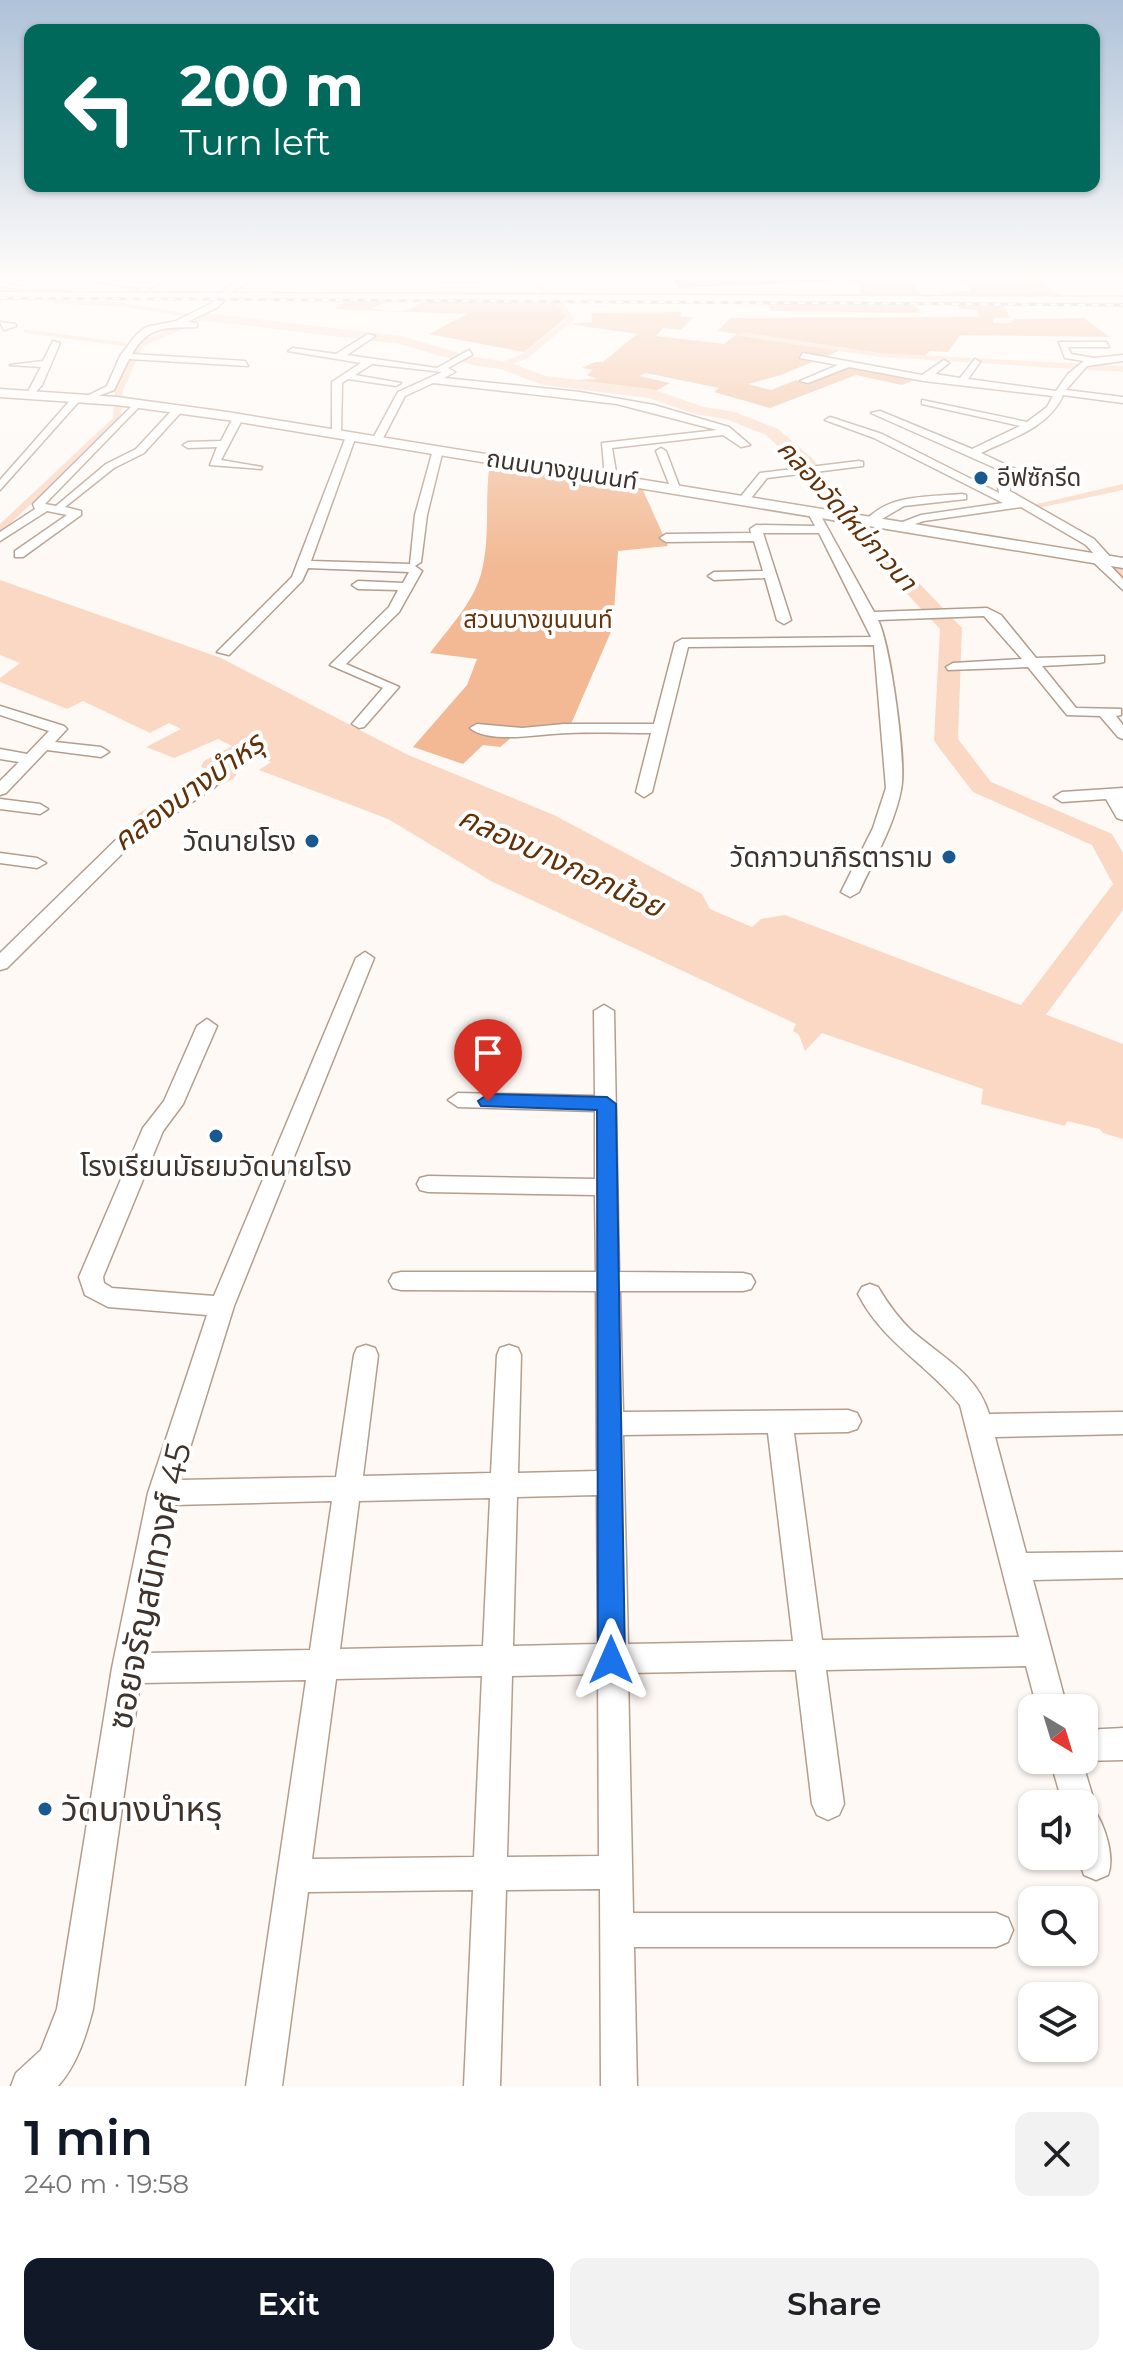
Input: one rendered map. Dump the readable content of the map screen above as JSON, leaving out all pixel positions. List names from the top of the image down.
{
  "streets": {
    "main road": ["ถนนบางขุนนนท์"],
    "street": ["ซอยจรัญสนิทวงศ์ 45"]
  },
  "water": ["คลองวัดใหม่ภาวนา", "คลองบางบำหรุ", "คลองบางกอกน้อย"],
  "parks": ["สวนบางขุนนนท์"],
  "places": [
    "อีฟซักรีด",
    "วัดนายโรง",
    "วัดภาวนาภิรตาราม",
    "โรงเรียนมัธยมวัดนายโรง",
    "วัดบางบำหรุ"
  ],
  "north": "bottom right",
  "page": {
    "turn": ["200 m", "Turn left"],
    "heading": ["1 min", "240 m · 19:58"],
    "buttons": ["Exit", "Share"]
  }
}
